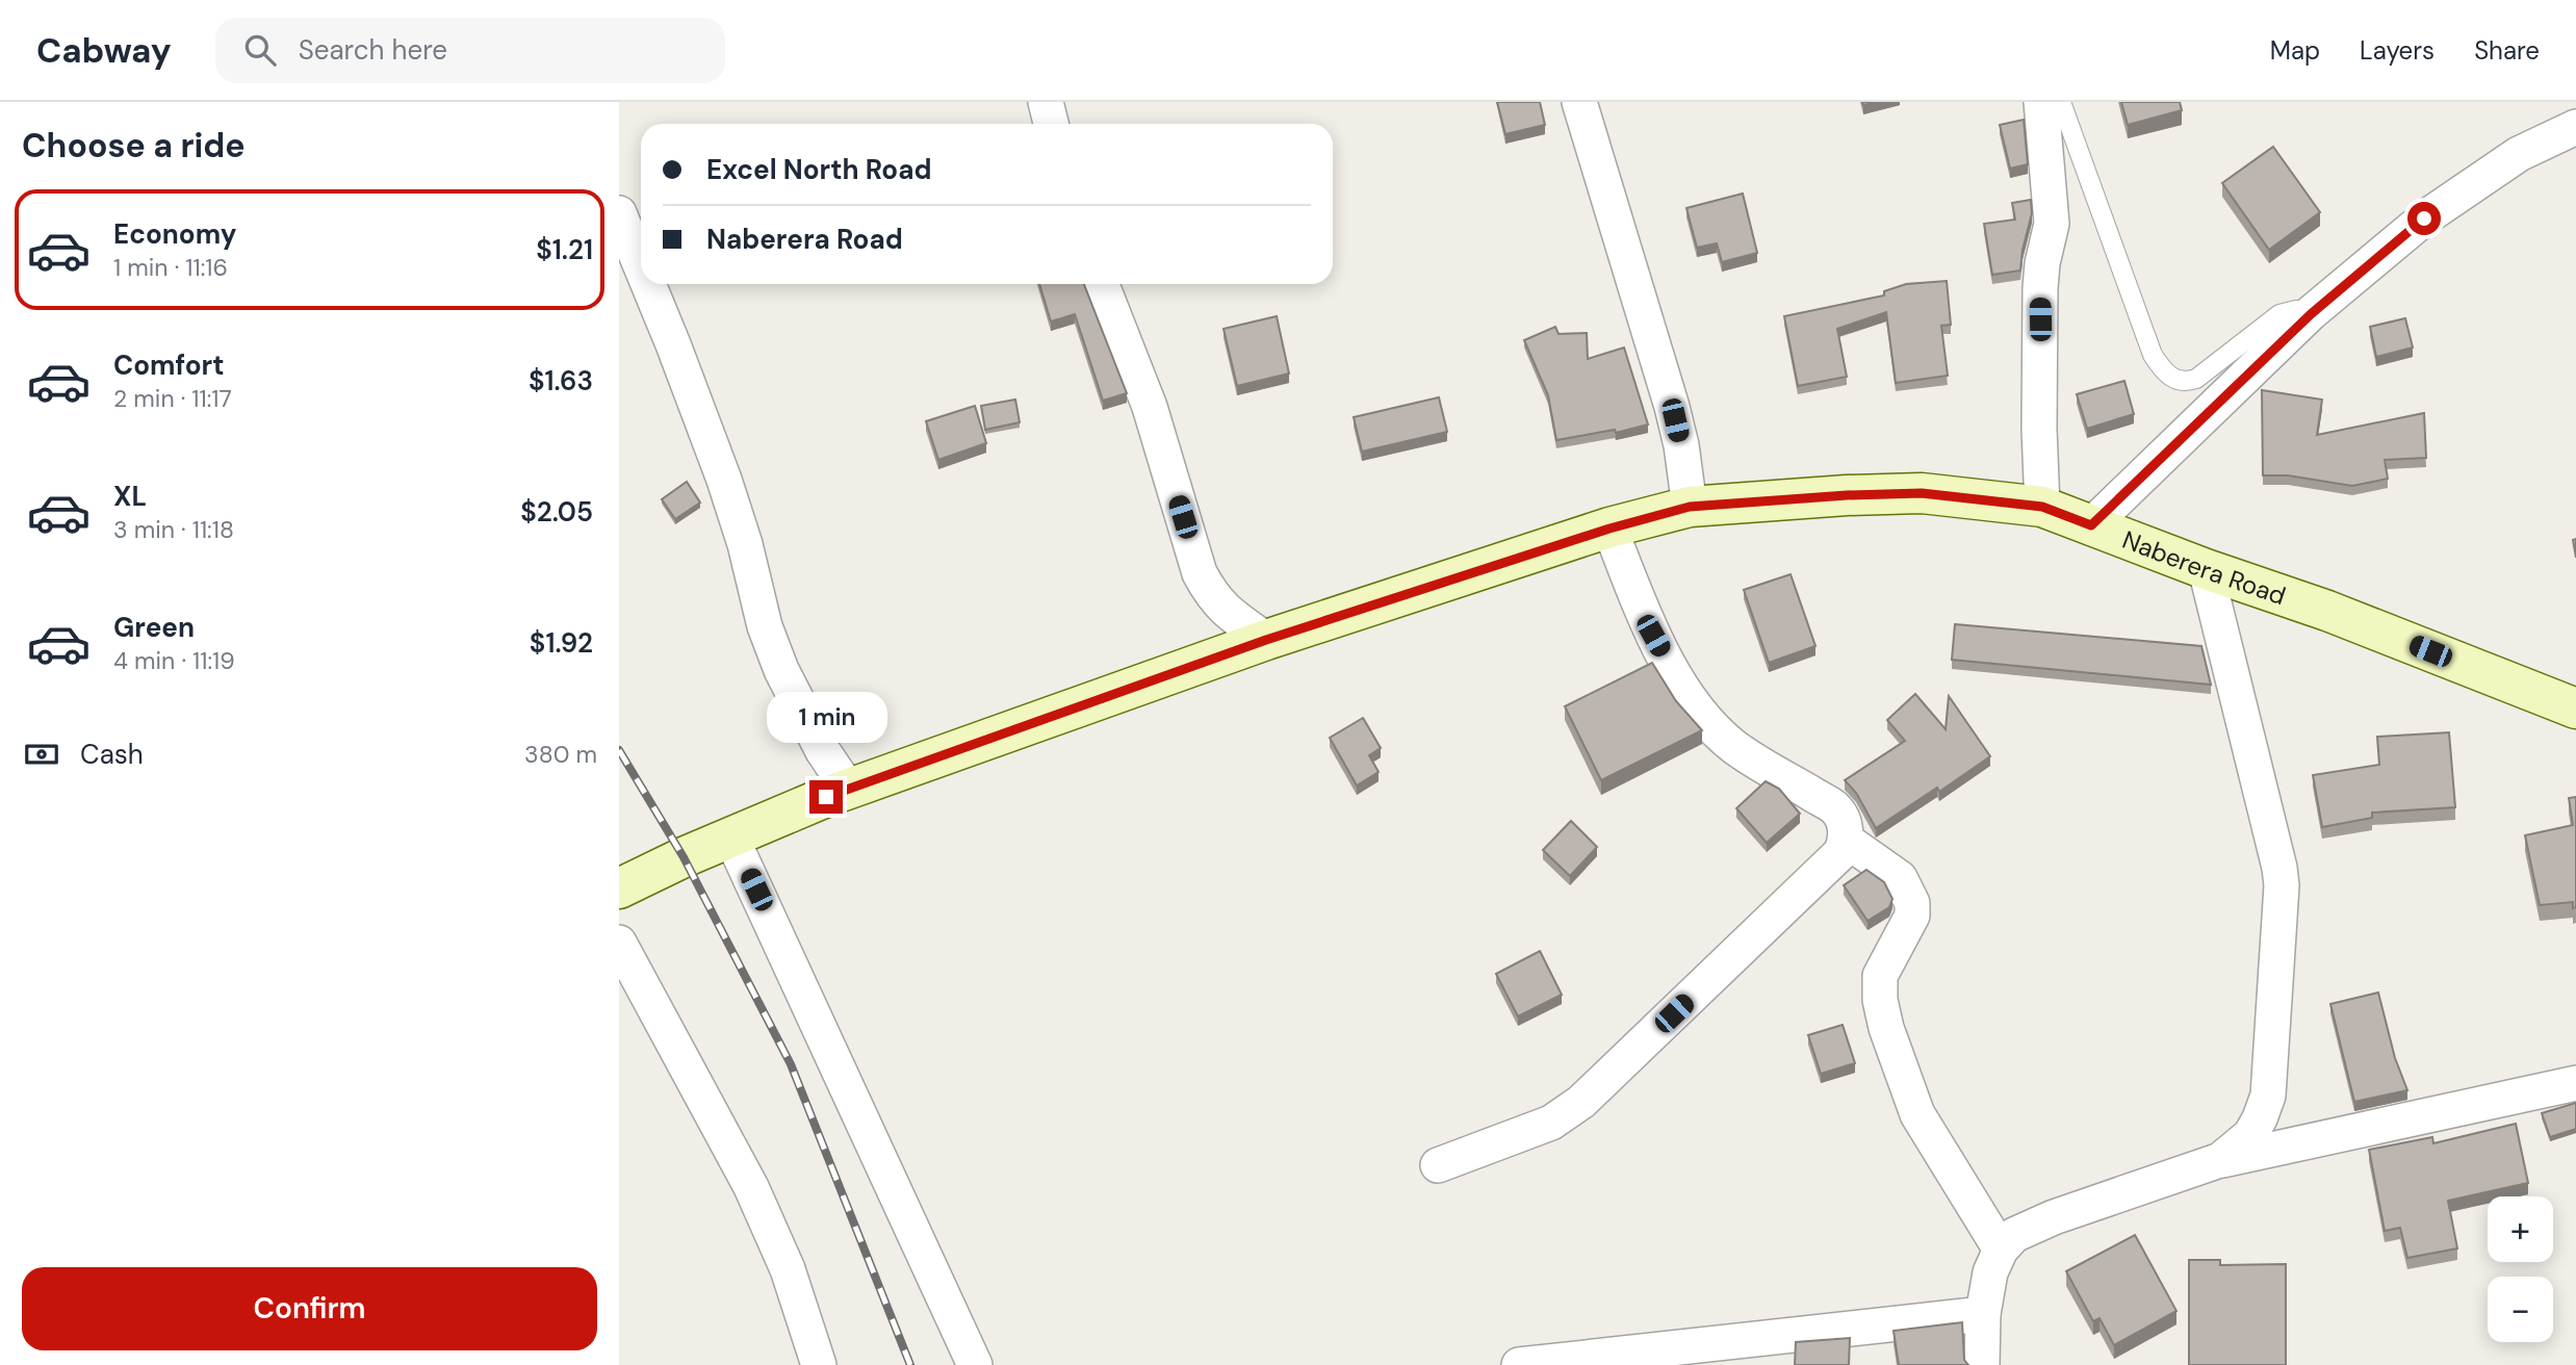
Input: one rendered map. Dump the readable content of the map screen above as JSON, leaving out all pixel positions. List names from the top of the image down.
{
  "streets": {
    "street": ["Naberera Road"]
  },
  "page": {
    "header": "Cabway",
    "search": "Search here",
    "nav": ["Map", "Layers", "Share"],
    "heading": "Choose a ride",
    "banner": ["Excel North Road", "Naberera Road"],
    "list": [
      {
        "name": "Economy",
        "note": "1 min · 11:16",
        "value": "$1.21"
      },
      {
        "name": "Comfort",
        "note": "2 min · 11:17",
        "value": "$1.63"
      },
      {
        "name": "XL",
        "note": "3 min · 11:18",
        "value": "$2.05"
      },
      {
        "name": "Green",
        "note": "4 min · 11:19",
        "value": "$1.92"
      }
    ],
    "bubble": "1 min",
    "pay": ["Cash", "380 m"],
    "map_buttons": ["+", "−"],
    "buttons": "Confirm"
  }
}
